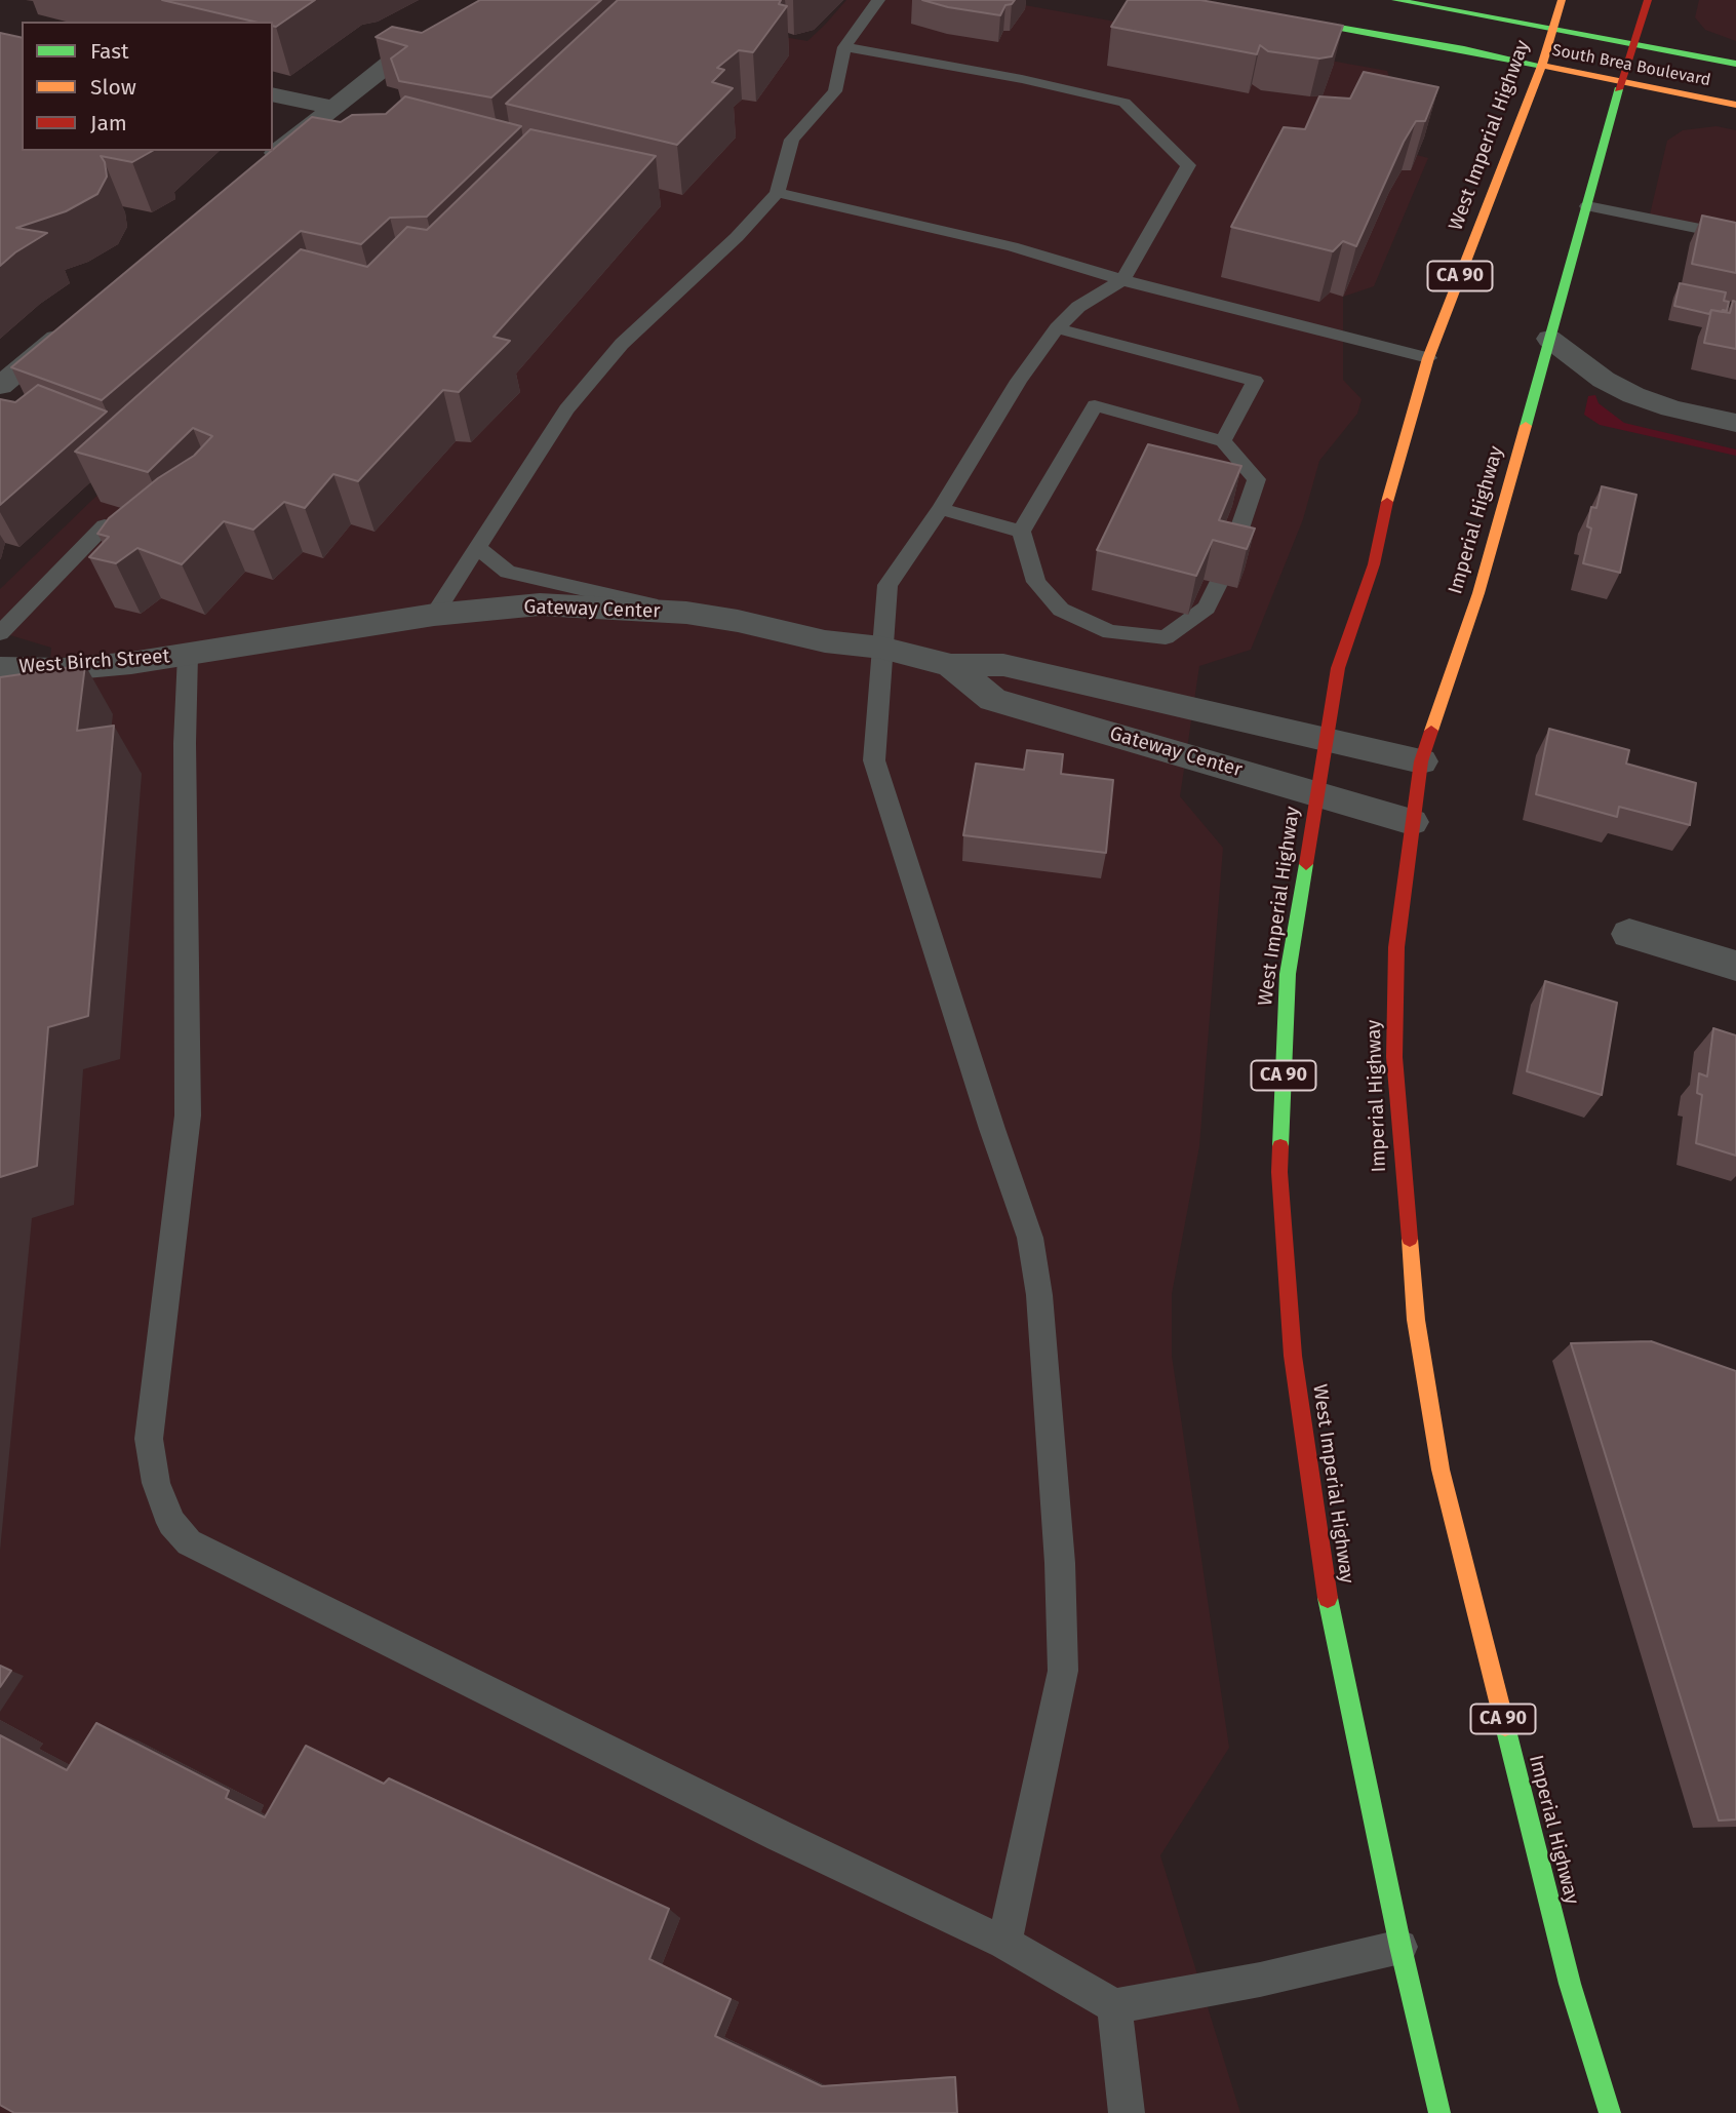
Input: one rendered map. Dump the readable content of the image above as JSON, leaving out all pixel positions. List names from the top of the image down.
{
  "streets": {
    "main road": [
      "South Brea Boulevard",
      "West Imperial Highway",
      "CA 90",
      "Imperial Highway"
    ],
    "street": ["Gateway Center", "West Birch Street"]
  },
  "crossings": [
    ["South Brea Boulevard", "West Imperial Highway"],
    ["South Brea Boulevard", "CA 90"],
    ["South Brea Boulevard", "Imperial Highway"],
    ["West Imperial Highway", "CA 90"],
    ["West Imperial Highway", "Gateway Center"],
    ["CA 90", "Imperial Highway"],
    ["Imperial Highway", "Gateway Center"],
    ["Gateway Center", "West Birch Street"]
  ],
  "legend": ["Fast", "Slow", "Jam"]
}
